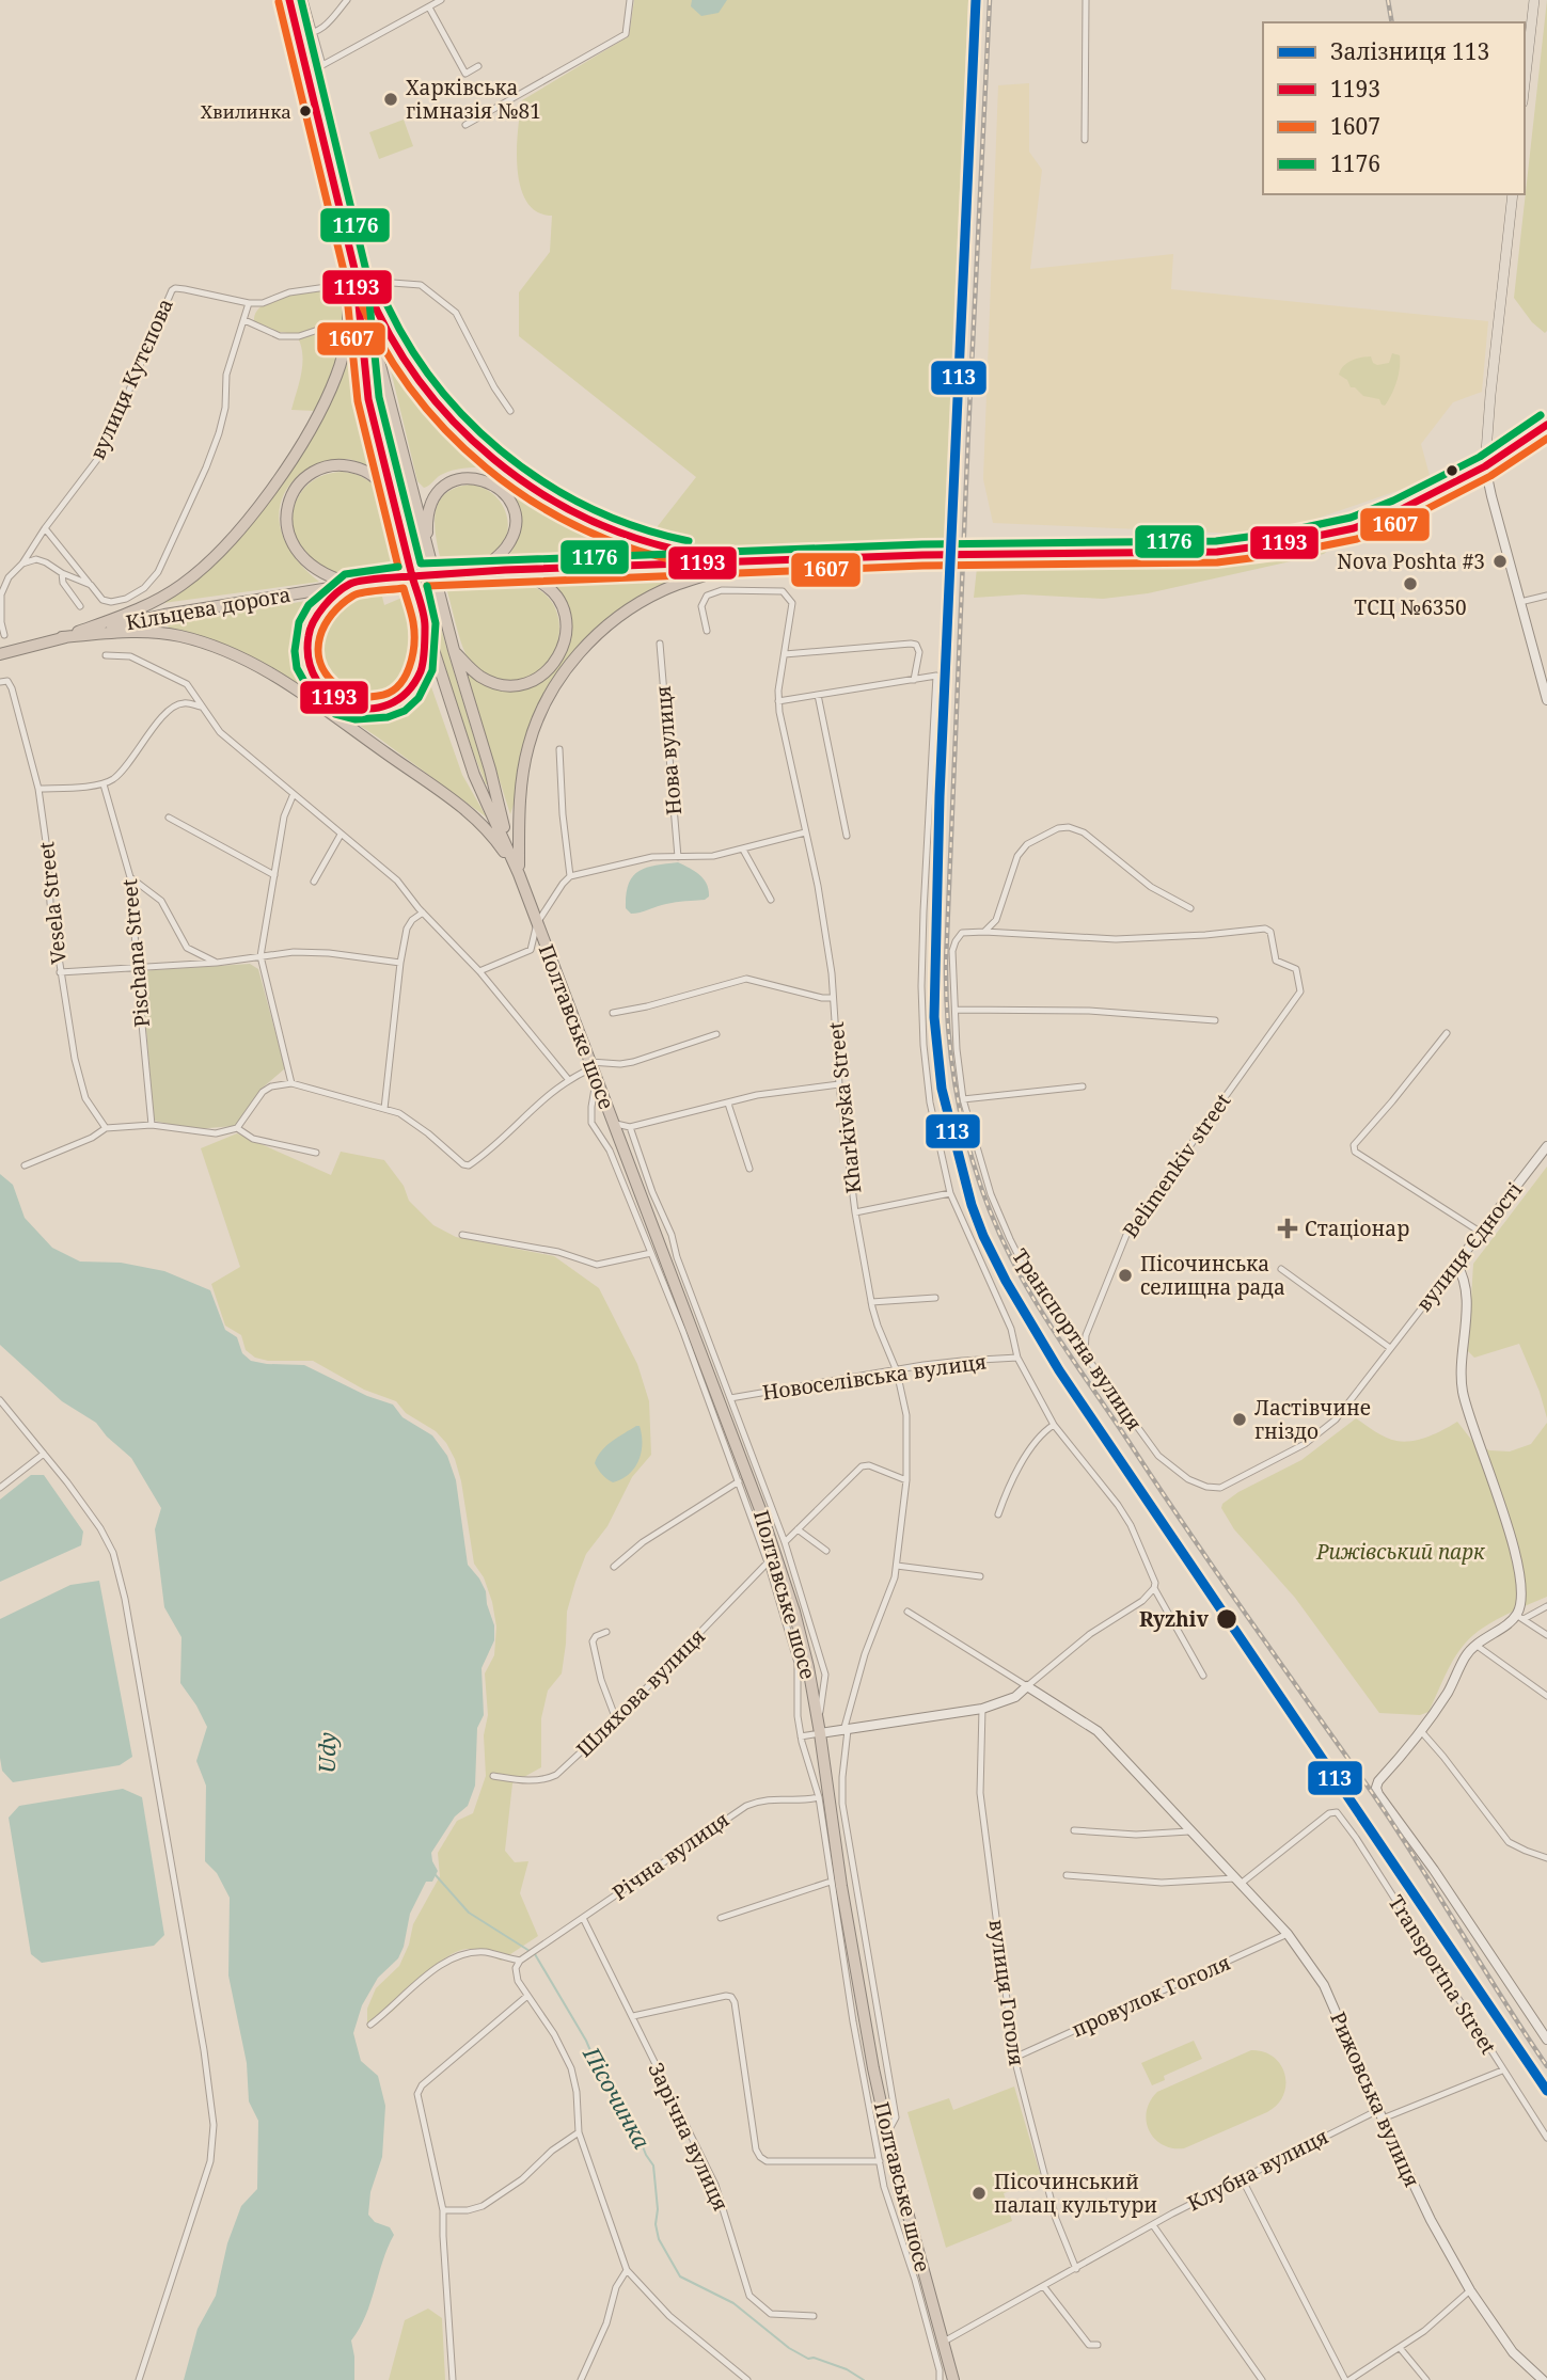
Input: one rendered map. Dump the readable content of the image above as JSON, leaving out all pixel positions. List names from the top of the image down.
{
  "streets": {
    "highway": ["Кільцева дорога", "Полтавське шосе"],
    "street": [
      "вулиця Кутєпова",
      "Нова вулиця",
      "Vesela Street",
      "Pischana Street",
      "Kharkivska Street",
      "Belimenkiv street",
      "вулиця Єдності",
      "Транспортна вулиця",
      "Новоселівська вулиця",
      "Шляхова вулиця",
      "Річна вулиця",
      "Transportna Street",
      "вулиця Гоголя",
      "провулок Гоголя",
      "Рижовська вулиця",
      "Зарічна вулиця",
      "Клубна вулиця"
    ]
  },
  "crossings": [
    ["Полтавське шосе", "Kharkivska Street"],
    ["Полтавське шосе", "Клубна вулиця"],
    ["Kharkivska Street", "Новоселівська вулиця"],
    ["Belimenkiv street", "Транспортна вулиця"],
    ["вулиця Єдності", "Транспортна вулиця"],
    ["Транспортна вулиця", "Новоселівська вулиця"],
    ["Річна вулиця", "Зарічна вулиця"],
    ["Transportna Street", "Рижовська вулиця"],
    ["Transportna Street", "Клубна вулиця"],
    ["вулиця Гоголя", "провулок Гоголя"],
    ["вулиця Гоголя", "Клубна вулиця"],
    ["провулок Гоголя", "Рижовська вулиця"],
    ["Рижовська вулиця", "Клубна вулиця"]
  ],
  "water": ["Udy", "Пісочинка"],
  "parks": ["Рижівський парк"],
  "places": {
    "other": [
      "Харківська гімназія №81",
      "Хвилинка",
      "Nova Poshta #3",
      "ТСЦ №6350",
      "Пісочинська селищна рада",
      "Ластівчине гніздо",
      "Ryzhiv",
      "Пісочинський палац культури"
    ],
    "health": ["Стаціонар"]
  },
  "lines": [
    "rail line 113",
    "transit line 1193",
    "transit line 1176",
    "transit line 1607"
  ],
  "legend": [
    "Залізниця 113",
    "1193",
    "1607",
    "1176"
  ]
}
